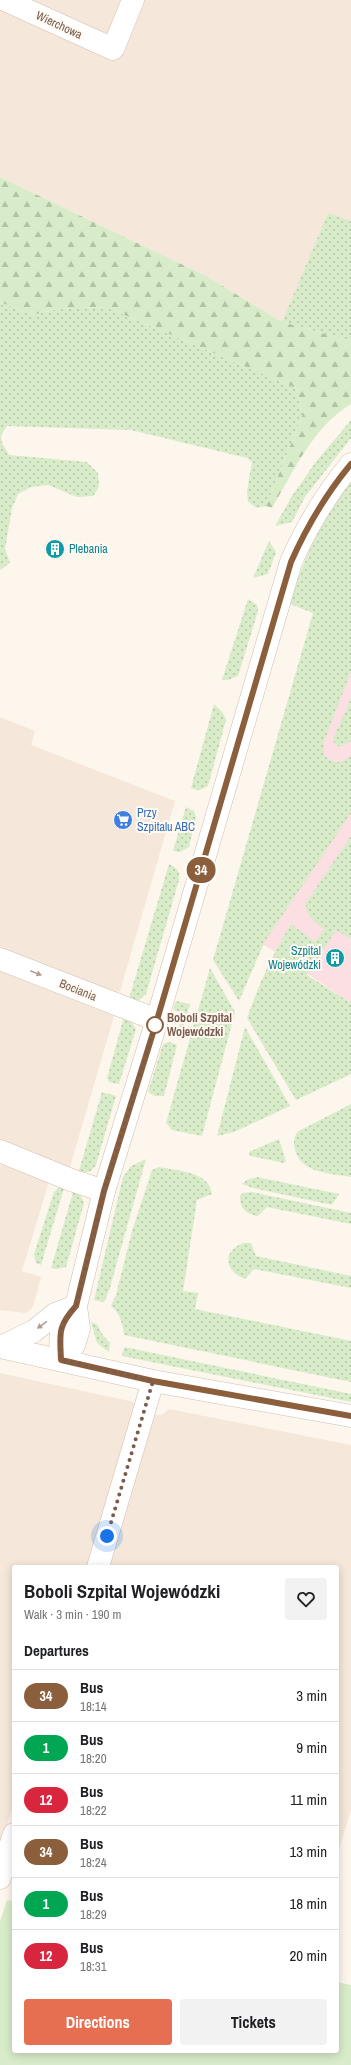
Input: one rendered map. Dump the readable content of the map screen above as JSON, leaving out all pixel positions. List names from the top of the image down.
{
  "streets": {
    "street": ["Wierchowa", "Bociania"]
  },
  "places": {
    "building": ["Plebania", "Szpital Wojewódzki"],
    "supermarket": ["Przy Szpitalu ABC"],
    "other": ["Boboli Szpital Wojewódzki"]
  },
  "lines": ["bus line 34"],
  "page": {
    "on_map": "34",
    "heading": [
      ["Boboli Szpital Wojewódzki", "Walk · 3 min · 190 m"],
      "Departures"
    ],
    "list": [
      {
        "mark": "34",
        "name": "Bus",
        "note": "18:14",
        "value": "3 min"
      },
      {
        "mark": "1",
        "name": "Bus",
        "note": "18:20",
        "value": "9 min"
      },
      {
        "mark": "12",
        "name": "Bus",
        "note": "18:22",
        "value": "11 min"
      },
      {
        "mark": "34",
        "name": "Bus",
        "note": "18:24",
        "value": "13 min"
      },
      {
        "mark": "1",
        "name": "Bus",
        "note": "18:29",
        "value": "18 min"
      },
      {
        "mark": "12",
        "name": "Bus",
        "note": "18:31",
        "value": "20 min"
      }
    ],
    "buttons": ["Directions", "Tickets"]
  }
}
